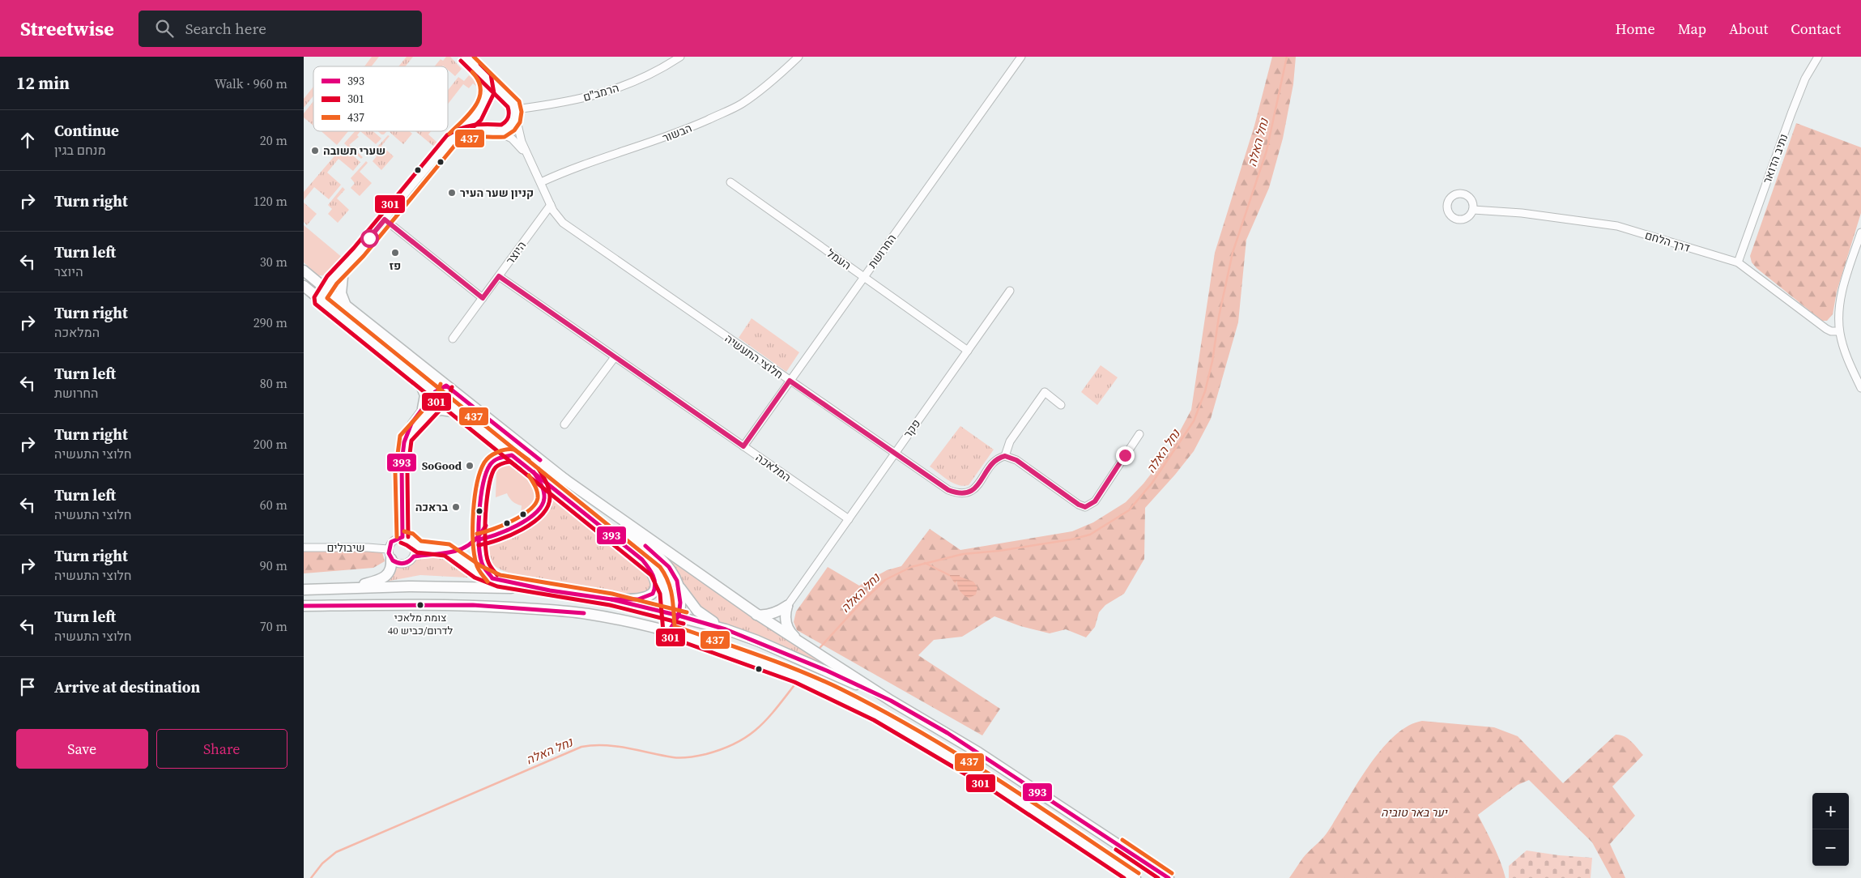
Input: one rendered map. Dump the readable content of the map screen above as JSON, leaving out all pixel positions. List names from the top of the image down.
{
  "streets": {
    "street": [
      "הרמב\"ם",
      "הבשור",
      "נתיב הדואר",
      "דרך הלחם",
      "החרושת",
      "היוצר",
      "העמל",
      "חלוצי התעשיה",
      "פקר",
      "המלאכה",
      "שיבולים"
    ]
  },
  "crossings": [
    ["הרמב\"ם", "חלוצי התעשיה"],
    ["הבשור", "חלוצי התעשיה"],
    ["נתיב הדואר", "דרך הלחם"],
    ["החרושת", "העמל"],
    ["החרושת", "חלוצי התעשיה"],
    ["החרושת", "המלאכה"],
    ["היוצר", "חלוצי התעשיה"],
    ["היוצר", "המלאכה"],
    ["העמל", "פקר"],
    ["חלוצי התעשיה", "פקר"],
    ["פקר", "המלאכה"]
  ],
  "water": ["נחל האלה"],
  "parks": ["יער באר טוביה"],
  "places": [
    "שערי תשובה",
    "קניון שער העיר",
    "פז",
    "SoGood",
    "בראכה",
    "צומת מלאכי לדרום/כביש 40"
  ],
  "lines": ["transit line 437", "transit line 301", "transit line 393"],
  "legend": ["393", "301", "437"],
  "page": {
    "header": "Streetwise",
    "search": "Search here",
    "nav": [
      "Home",
      "Map",
      "About",
      "Contact"
    ],
    "heading": ["12 min", "Walk · 960 m"],
    "list": [
      ["Continue", "מנחם בגין", "20 m"],
      ["Turn right", "120 m"],
      ["Turn left", "היוצר", "30 m"],
      ["Turn right", "המלאכה", "290 m"],
      ["Turn left", "החרושת", "80 m"],
      ["Turn right", "חלוצי התעשיה", "200 m"],
      ["Turn left", "חלוצי התעשיה", "60 m"],
      ["Turn right", "חלוצי התעשיה", "90 m"],
      ["Turn left", "חלוצי התעשיה", "70 m"],
      "Arrive at destination"
    ],
    "buttons": ["Save", "Share"],
    "map_buttons": ["+", "−"]
  }
}
